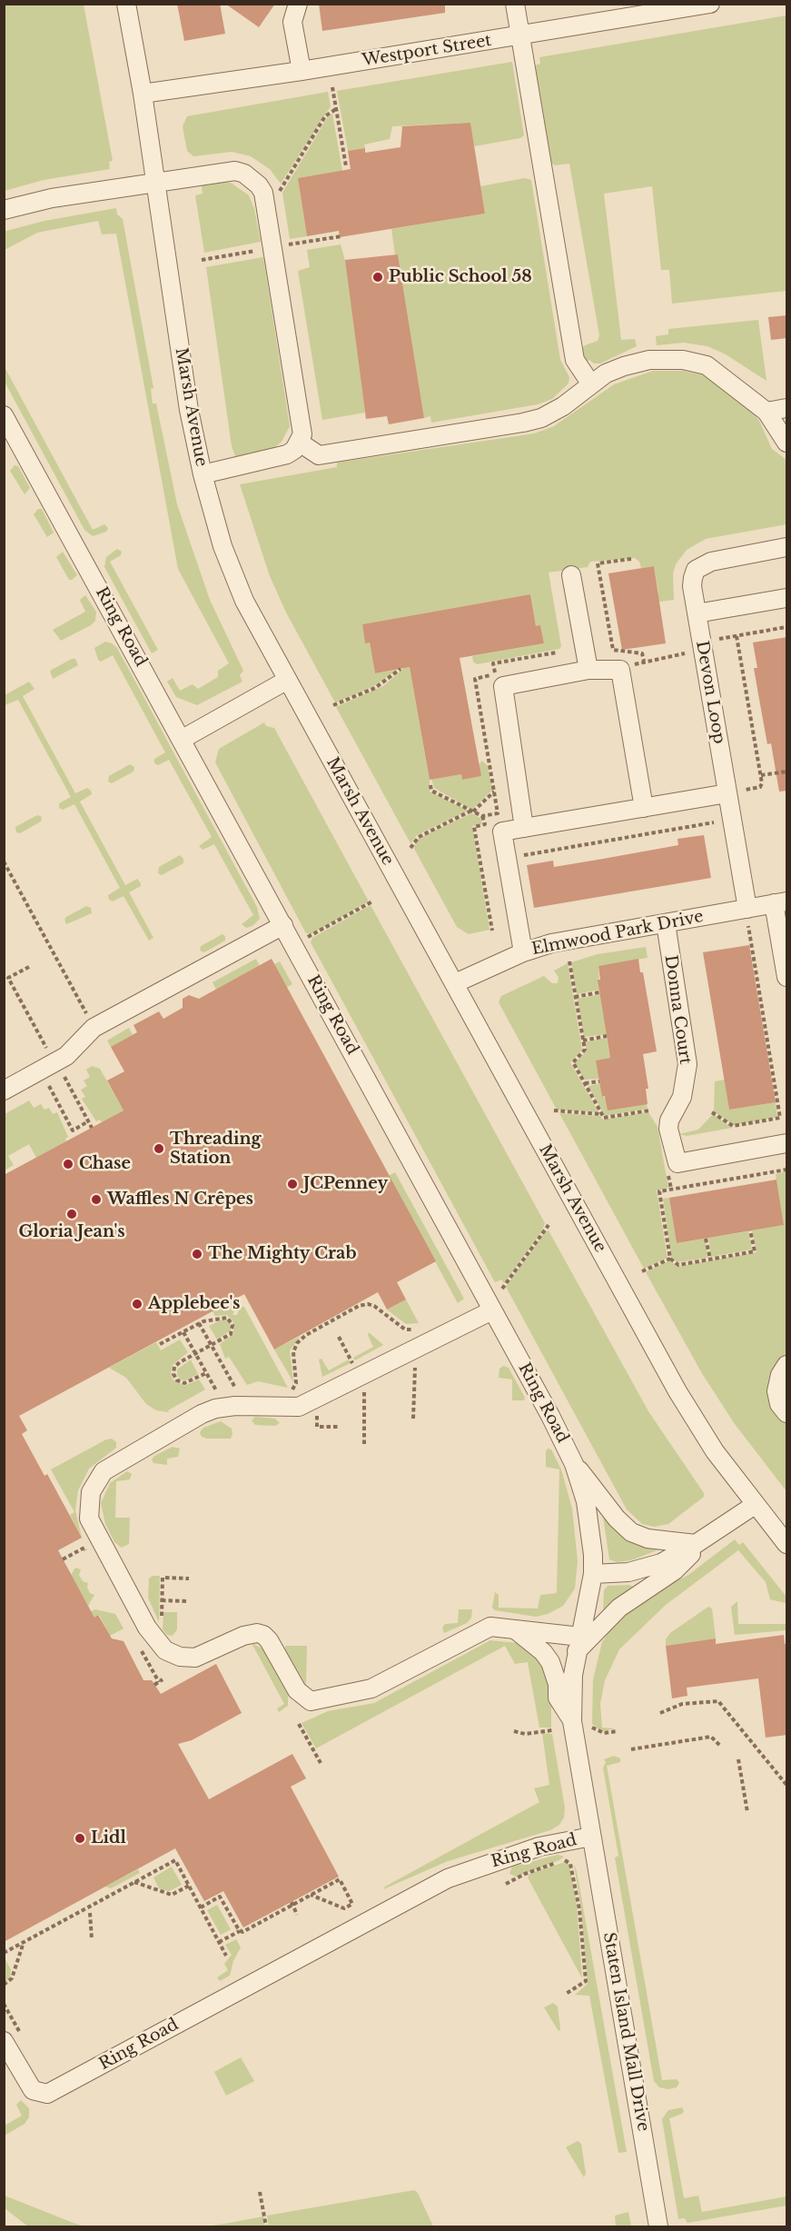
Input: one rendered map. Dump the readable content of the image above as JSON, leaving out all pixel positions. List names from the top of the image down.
{
  "streets": {
    "street": [
      "Westport Street",
      "Marsh Avenue",
      "Ring Road",
      "Devon Loop",
      "Elmwood Park Drive",
      "Donna Court",
      "Staten Island Mall Drive"
    ]
  },
  "crossings": [
    ["Westport Street", "Marsh Avenue"],
    ["Marsh Avenue", "Elmwood Park Drive"],
    ["Ring Road", "Staten Island Mall Drive"],
    ["Devon Loop", "Elmwood Park Drive"],
    ["Elmwood Park Drive", "Donna Court"]
  ],
  "places": [
    "Public School 58",
    "Threading Station",
    "Chase",
    "JCPenney",
    "Waffles N Crȇpes",
    "Gloria Jean's",
    "The Mighty Crab",
    "Applebee's",
    "Lidl"
  ]
}
